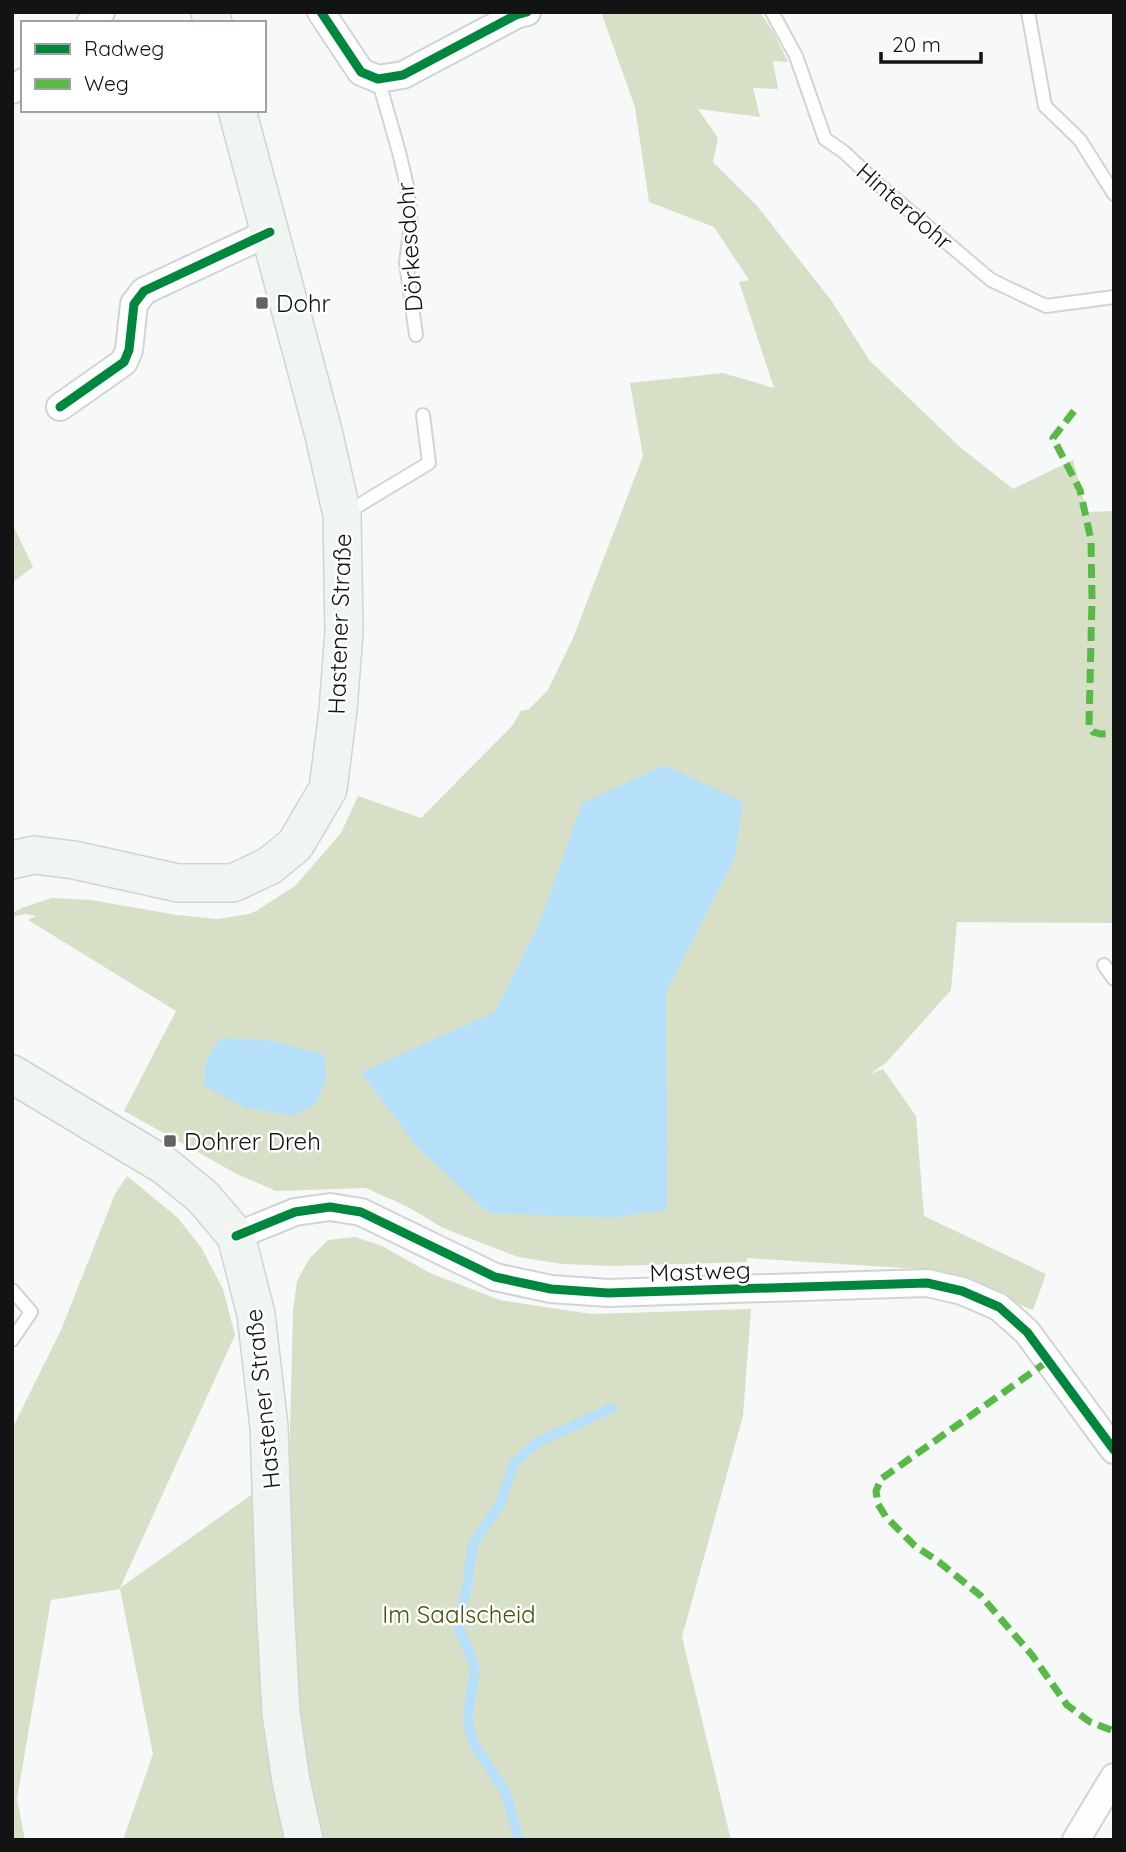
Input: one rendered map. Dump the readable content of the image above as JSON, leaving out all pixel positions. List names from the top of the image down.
{
  "streets": {
    "main road": ["Hastener Straße"],
    "street": ["Mastweg"],
    "lane": ["Hinterdohr", "Dörkesdohr"]
  },
  "crossings": [
    ["Hastener Straße", "Mastweg"]
  ],
  "parks": ["Im Saalscheid"],
  "places": {
    "transit": ["Dohr", "Dohrer Dreh"]
  },
  "legend": ["Radweg", "Weg"],
  "scale_bar": "20 m"
}
